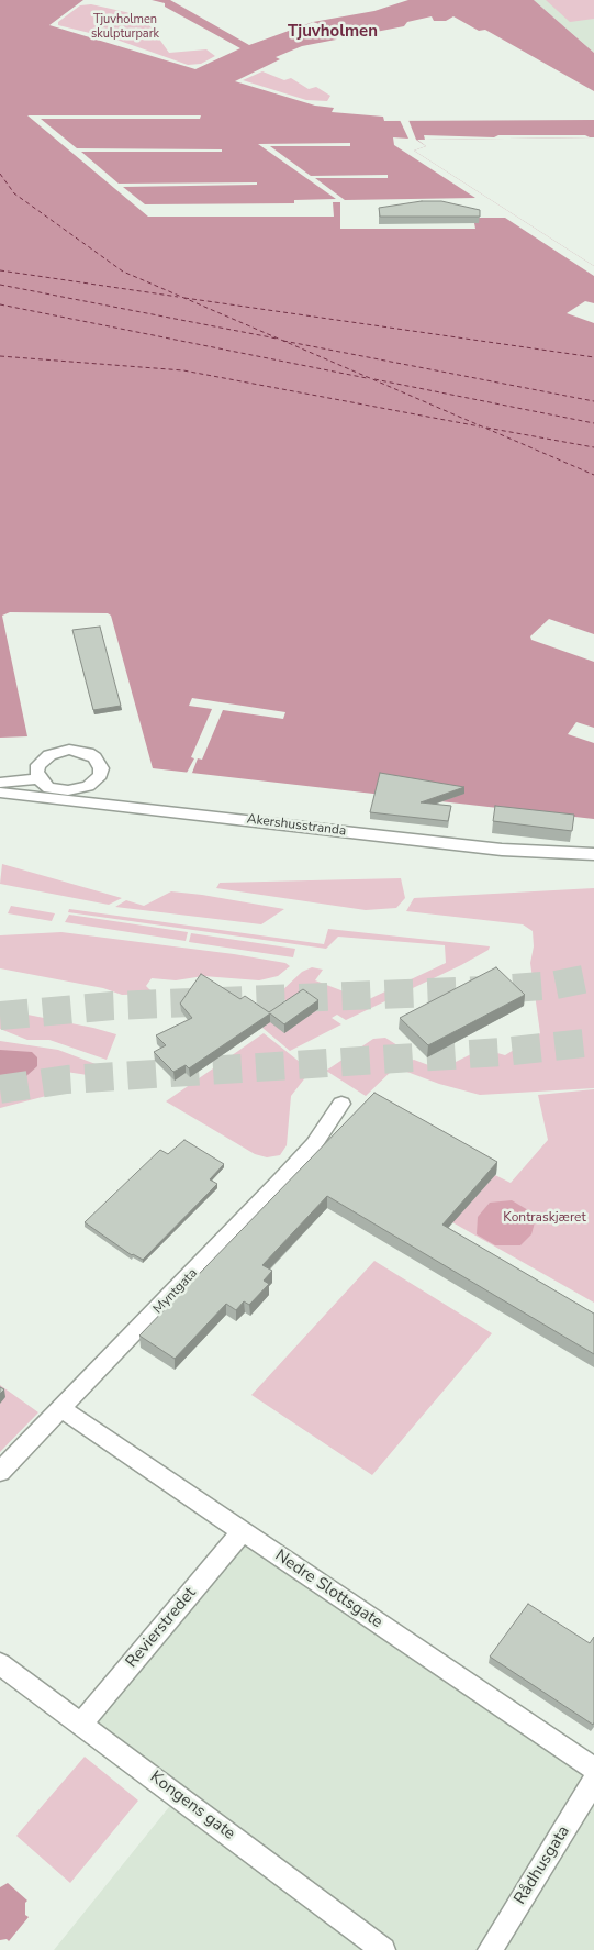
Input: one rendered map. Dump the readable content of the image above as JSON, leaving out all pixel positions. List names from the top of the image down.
{
  "streets": {
    "street": [
      "Akershusstranda",
      "Myntgata",
      "Nedre Slottsgate",
      "Revierstredet",
      "Kongens gate",
      "Rådhusgata"
    ]
  },
  "crossings": [
    ["Myntgata", "Nedre Slottsgate"],
    ["Nedre Slottsgate", "Revierstredet"],
    ["Revierstredet", "Kongens gate"]
  ],
  "districts": ["Tjuvholmen"],
  "parks": ["Tjuvholmen skulpturpark", "Kontraskjæret"]
}
